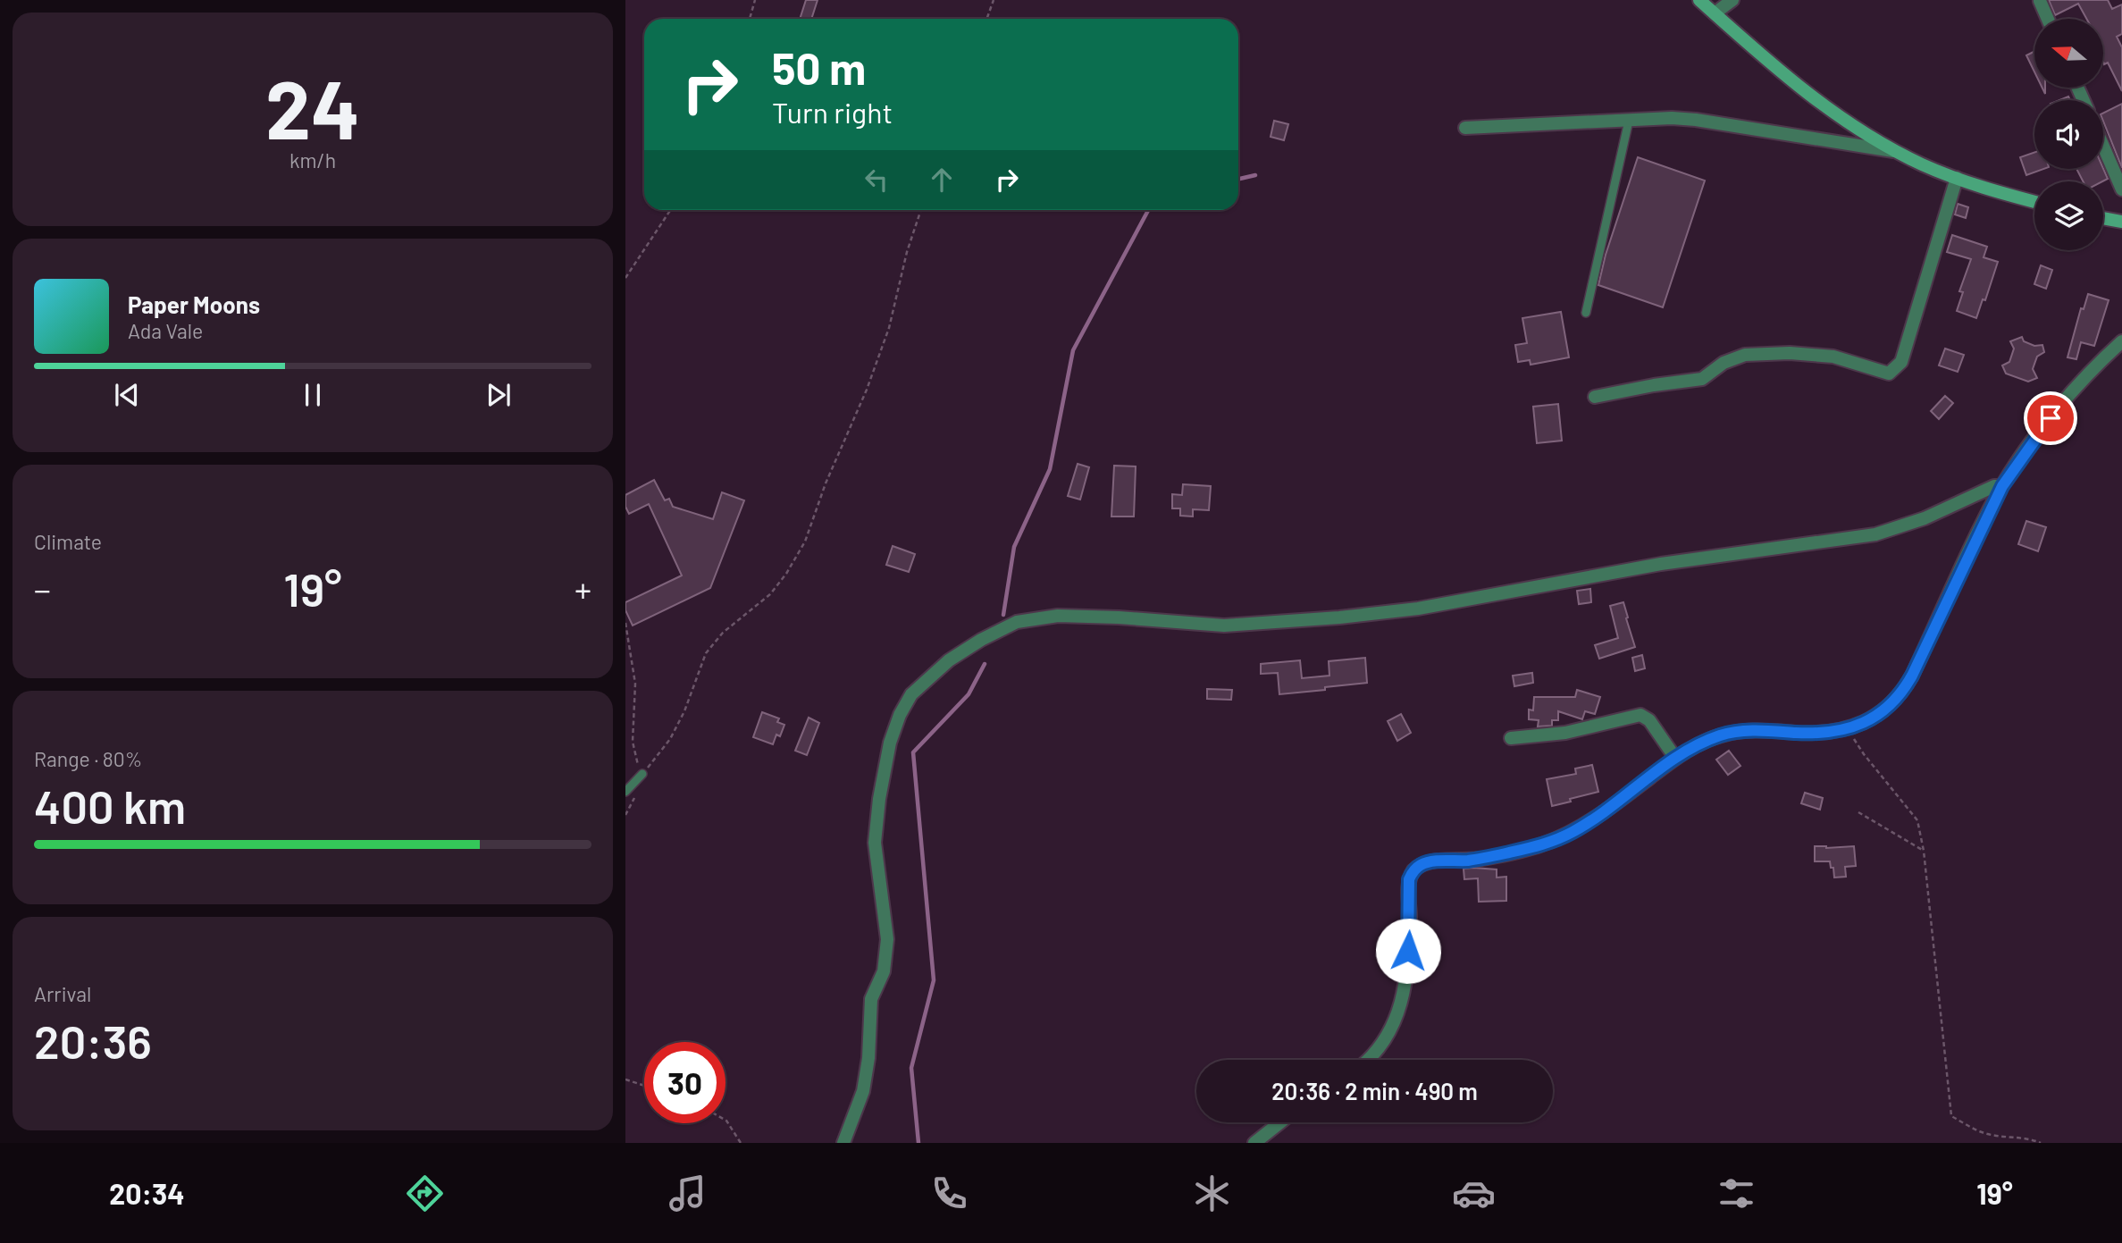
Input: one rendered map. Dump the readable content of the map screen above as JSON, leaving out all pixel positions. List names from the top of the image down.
{
  "north": "left",
  "page": {
    "tile": [
      ["24", "km/h"],
      "Climate",
      ["Range · 80%", "400 km"],
      ["Arrival", "20:36"]
    ],
    "turn": ["50 m", "Turn right"],
    "song": ["Paper Moons", "Ada Vale"],
    "heat": ["−", "19°", "+"],
    "limit": "30",
    "trip": "20:36 · 2 min · 490 m",
    "tabs": ["20:34", "19°"]
  }
}
